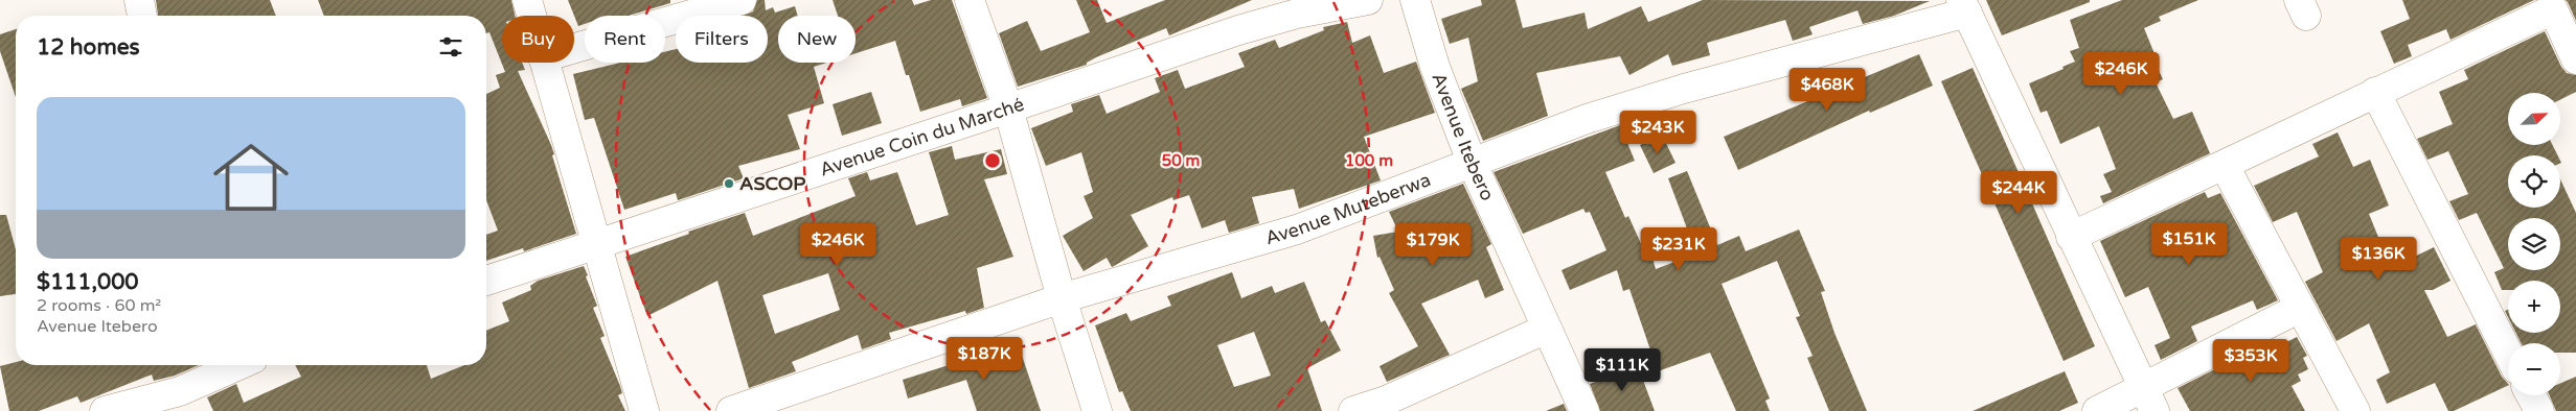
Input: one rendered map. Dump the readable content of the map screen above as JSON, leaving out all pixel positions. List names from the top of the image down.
{
  "streets": {
    "street": ["Avenue Itebero", "Avenue Coin du Marché", "Avenue Muteberwa"]
  },
  "crossings": [
    ["Avenue Itebero", "Avenue Muteberwa"]
  ],
  "places": ["ASCOP"],
  "north": "top right",
  "page": {
    "chip": [
      "Buy",
      "Rent",
      "Filters",
      "New"
    ],
    "heading": "12 homes",
    "price": [
      "$246K",
      "$468K",
      "$243K",
      "$244K",
      "$151K",
      "$246K",
      "$179K",
      "$231K",
      "$136K",
      "$187K",
      "$353K",
      "$111K"
    ],
    "list": [
      {
        "name": "$111,000",
        "note": "2 rooms · 60 m² · Avenue Itebero"
      }
    ],
    "map_buttons": ["+", "−"]
  },
  "rings": ["50 m", "100 m"]
}
